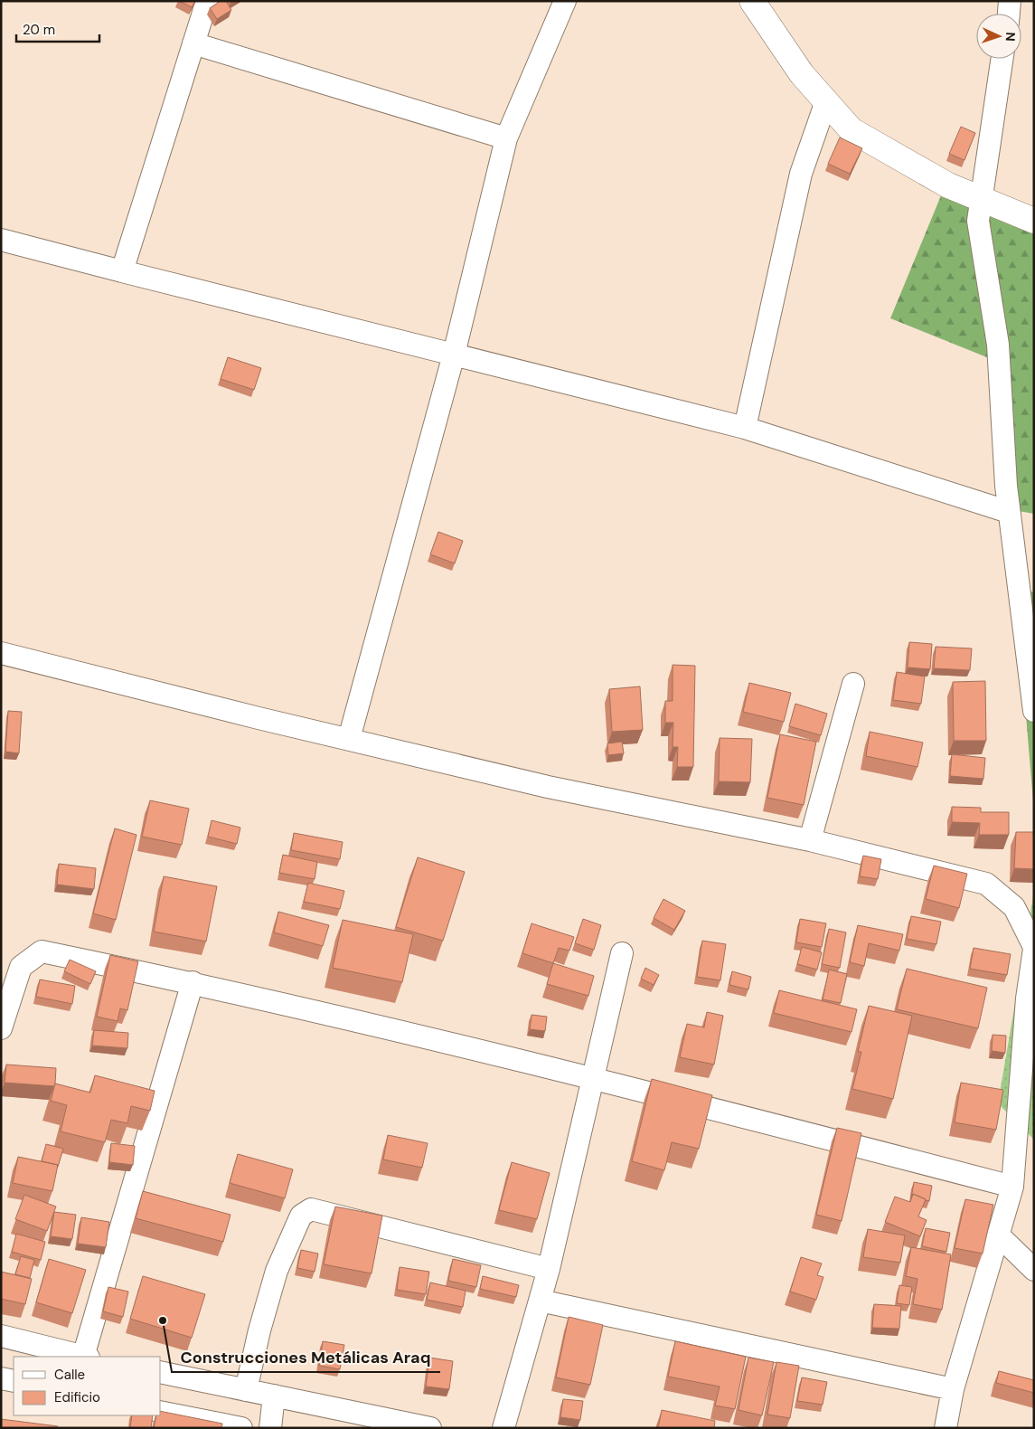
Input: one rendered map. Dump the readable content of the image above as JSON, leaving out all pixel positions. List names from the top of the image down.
{
  "places": ["Construcciones Metálicas Araq"],
  "legend": ["Calle", "Edificio"],
  "scale_bar": "20 m",
  "north": "right"
}
